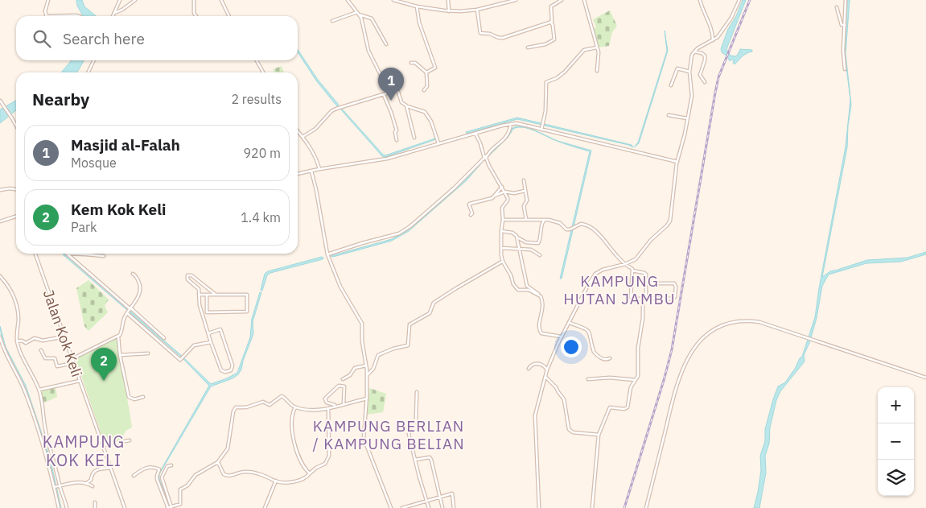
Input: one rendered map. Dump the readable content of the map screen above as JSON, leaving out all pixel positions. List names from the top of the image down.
{
  "streets": {
    "street": ["Jalan Kok Keli"]
  },
  "districts": ["KAMPUNG HUTAN JAMBU", "KAMPUNG BERLIAN / KAMPUNG BELIAN", "KAMPUNG KOK KELI"],
  "page": {
    "search": "Search here",
    "pins": ["1", "2"],
    "heading": ["Nearby", "2 results"],
    "list": [
      {
        "mark": "1",
        "name": "Masjid al-Falah",
        "note": "Mosque",
        "value": "920 m"
      },
      {
        "mark": "2",
        "name": "Kem Kok Keli",
        "note": "Park",
        "value": "1.4 km"
      }
    ],
    "map_buttons": ["+", "−"]
  }
}
